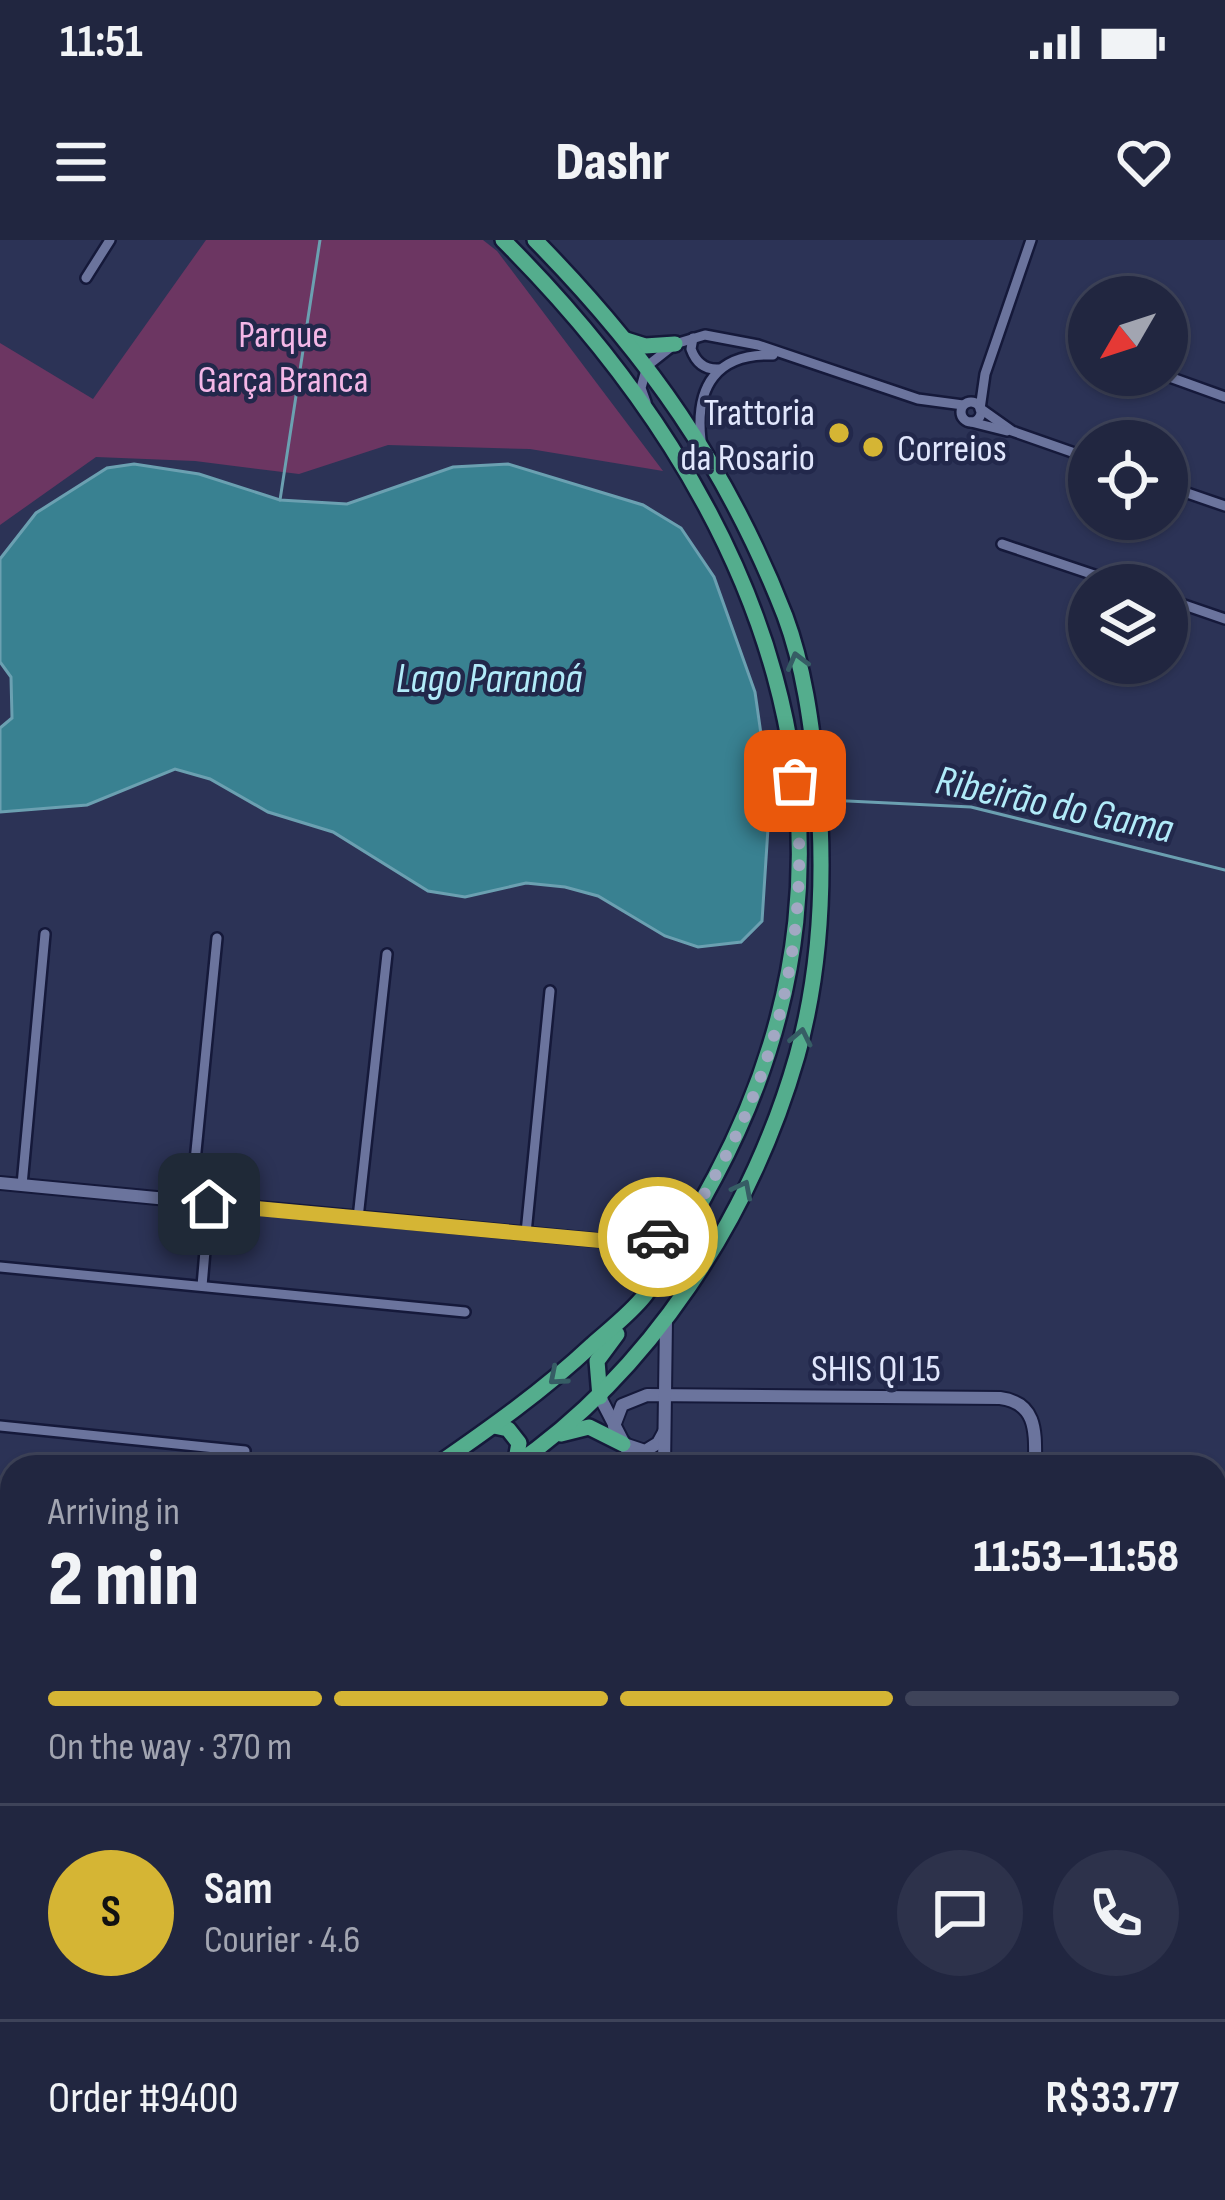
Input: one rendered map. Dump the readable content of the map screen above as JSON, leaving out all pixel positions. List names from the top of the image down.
{
  "streets": {
    "street": ["SHIS QI 15"]
  },
  "water": ["Lago Paranoá", "Ribeirão do Gama"],
  "parks": ["Parque Garça Branca"],
  "places": ["Trattoria da Rosario", "Correios"],
  "north": "bottom left",
  "page": {
    "status": "11:51",
    "header": "Dashr",
    "heading": ["2 min", "Arriving in", "11:53–11:58"],
    "panel": [
      "Sam",
      "Courier · 4.6",
      "Order #9400",
      "R$33.77"
    ],
    "bar": "On the way · 370 m",
    "round": "S"
  }
}
